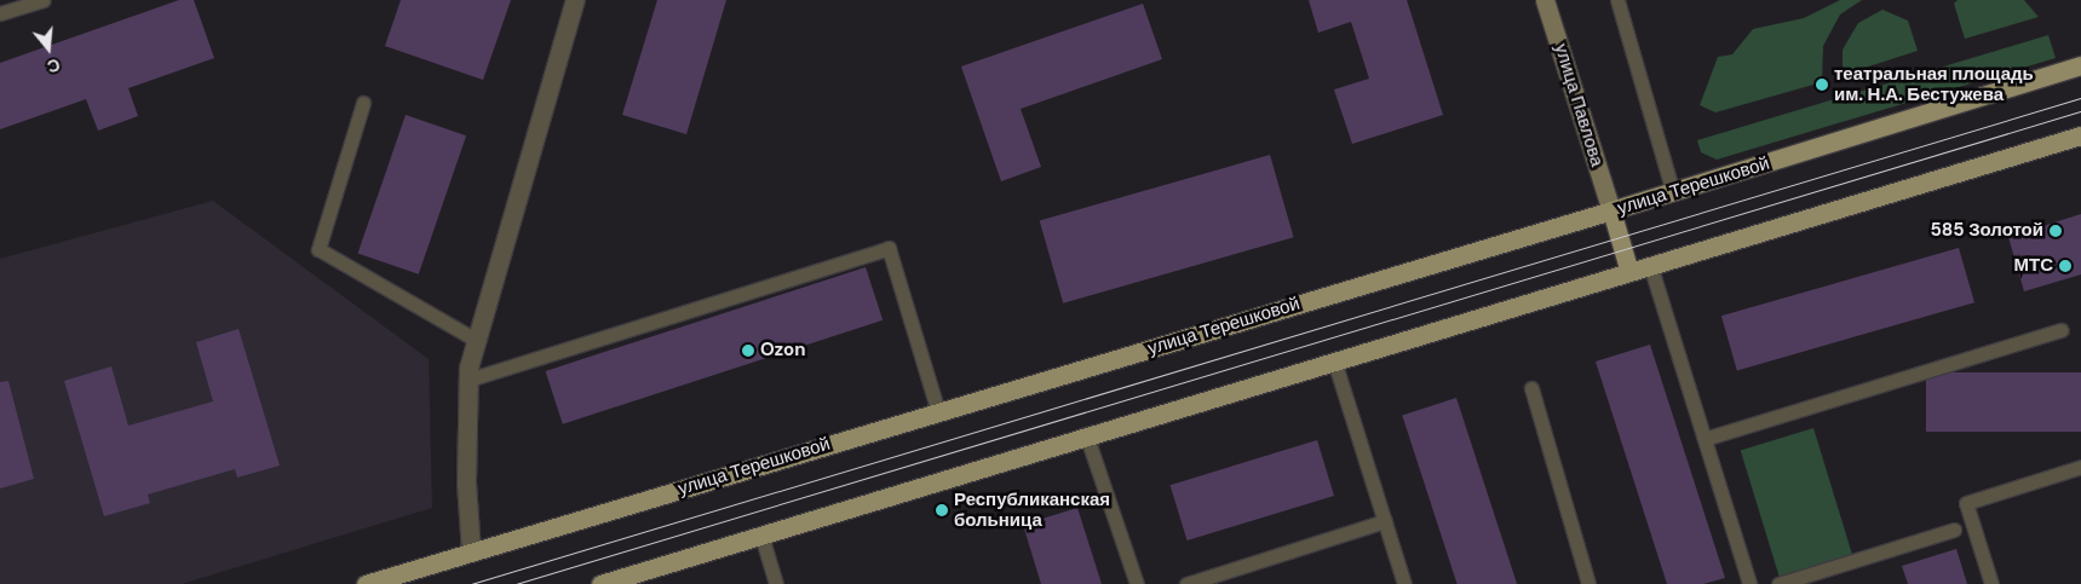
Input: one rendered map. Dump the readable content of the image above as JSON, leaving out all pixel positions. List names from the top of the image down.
{
  "streets": {
    "main road": ["улица Терешковой"],
    "street": ["улица Павлова"]
  },
  "crossings": [
    ["улица Павлова", "улица Терешковой"]
  ],
  "places": [
    "театральная площадь им. Н.А. Бестужева",
    "585 Золотой",
    "МТС",
    "Ozon",
    "Республиканская больница"
  ],
  "north": "bottom"
}
